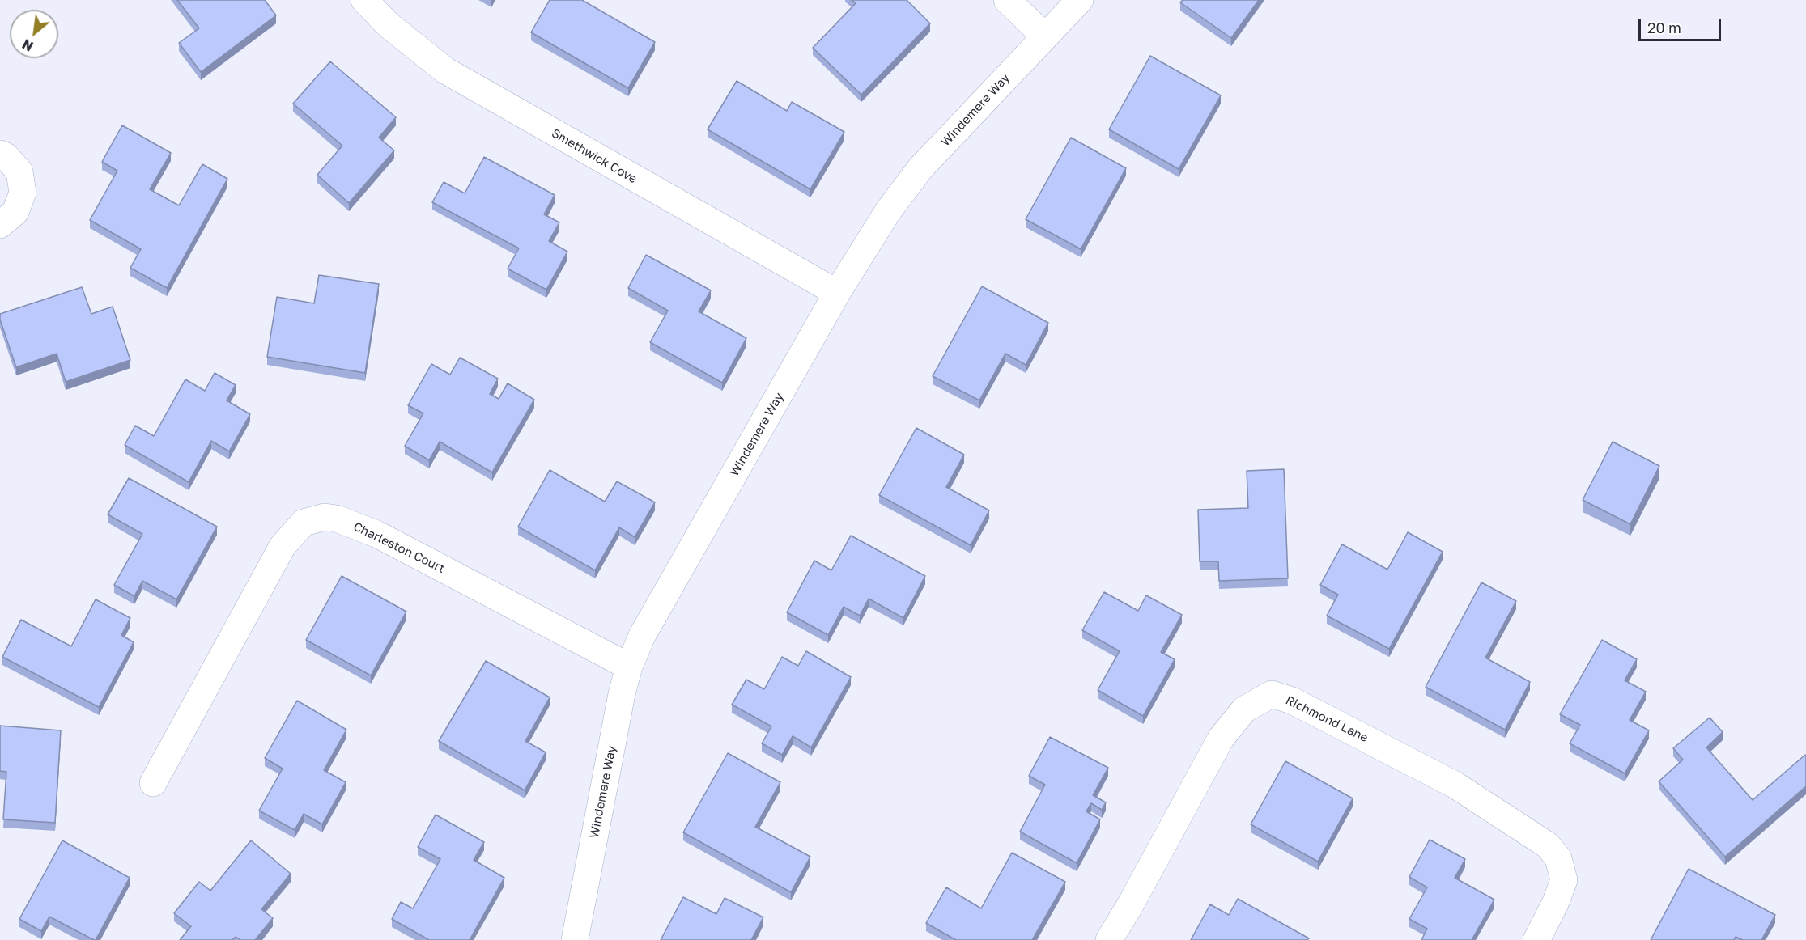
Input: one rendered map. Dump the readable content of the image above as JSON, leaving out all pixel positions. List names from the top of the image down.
{
  "streets": {
    "street": [
      "Windemere Way",
      "Smethwick Cove",
      "Charleston Court",
      "Richmond Lane"
    ]
  },
  "crossings": [
    ["Windemere Way", "Smethwick Cove"],
    ["Windemere Way", "Charleston Court"]
  ],
  "scale_bar": "20 m",
  "north": "bottom left"
}
